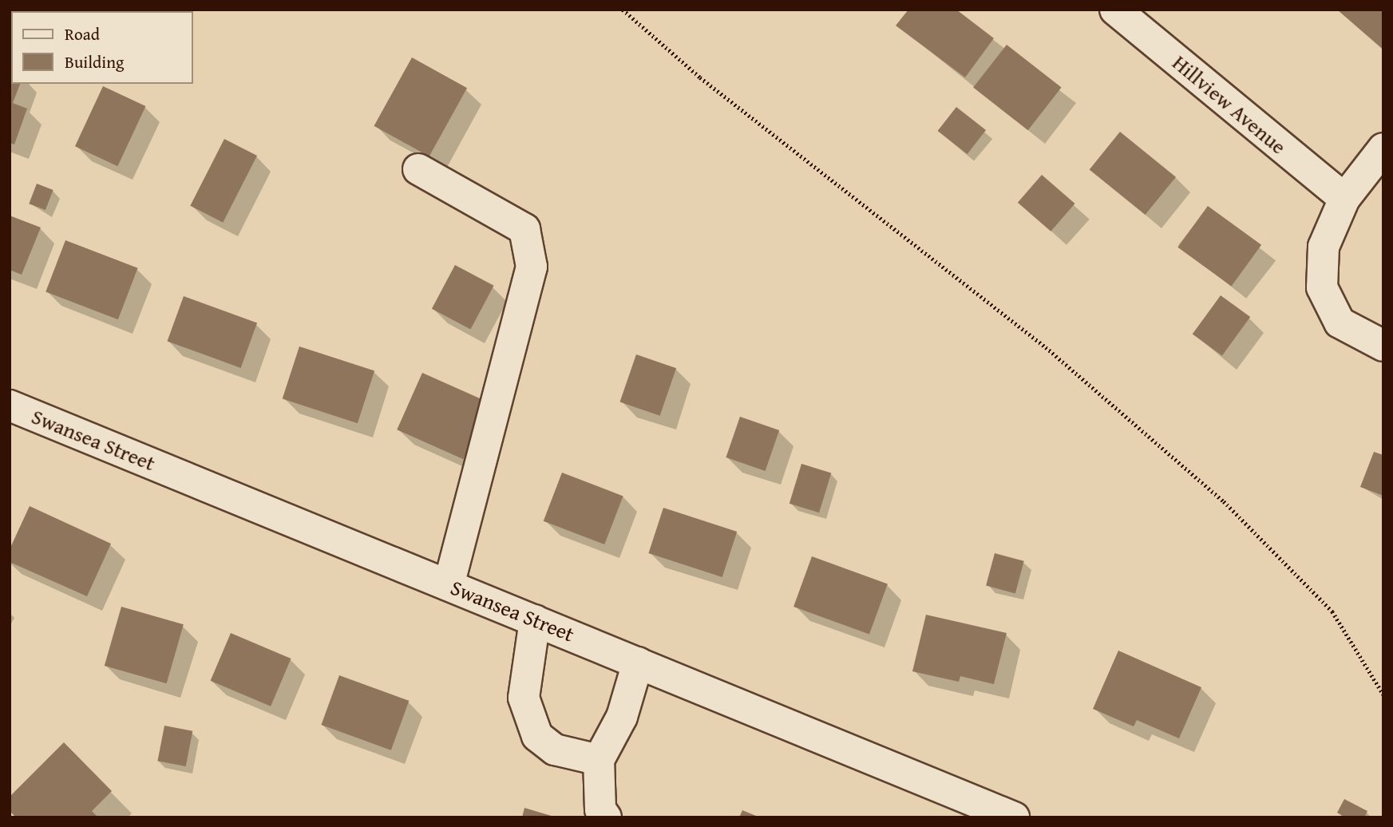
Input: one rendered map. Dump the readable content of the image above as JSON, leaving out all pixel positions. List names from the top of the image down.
{
  "streets": {
    "street": ["Hillview Avenue", "Swansea Street"]
  },
  "legend": ["Road", "Building"]
}
